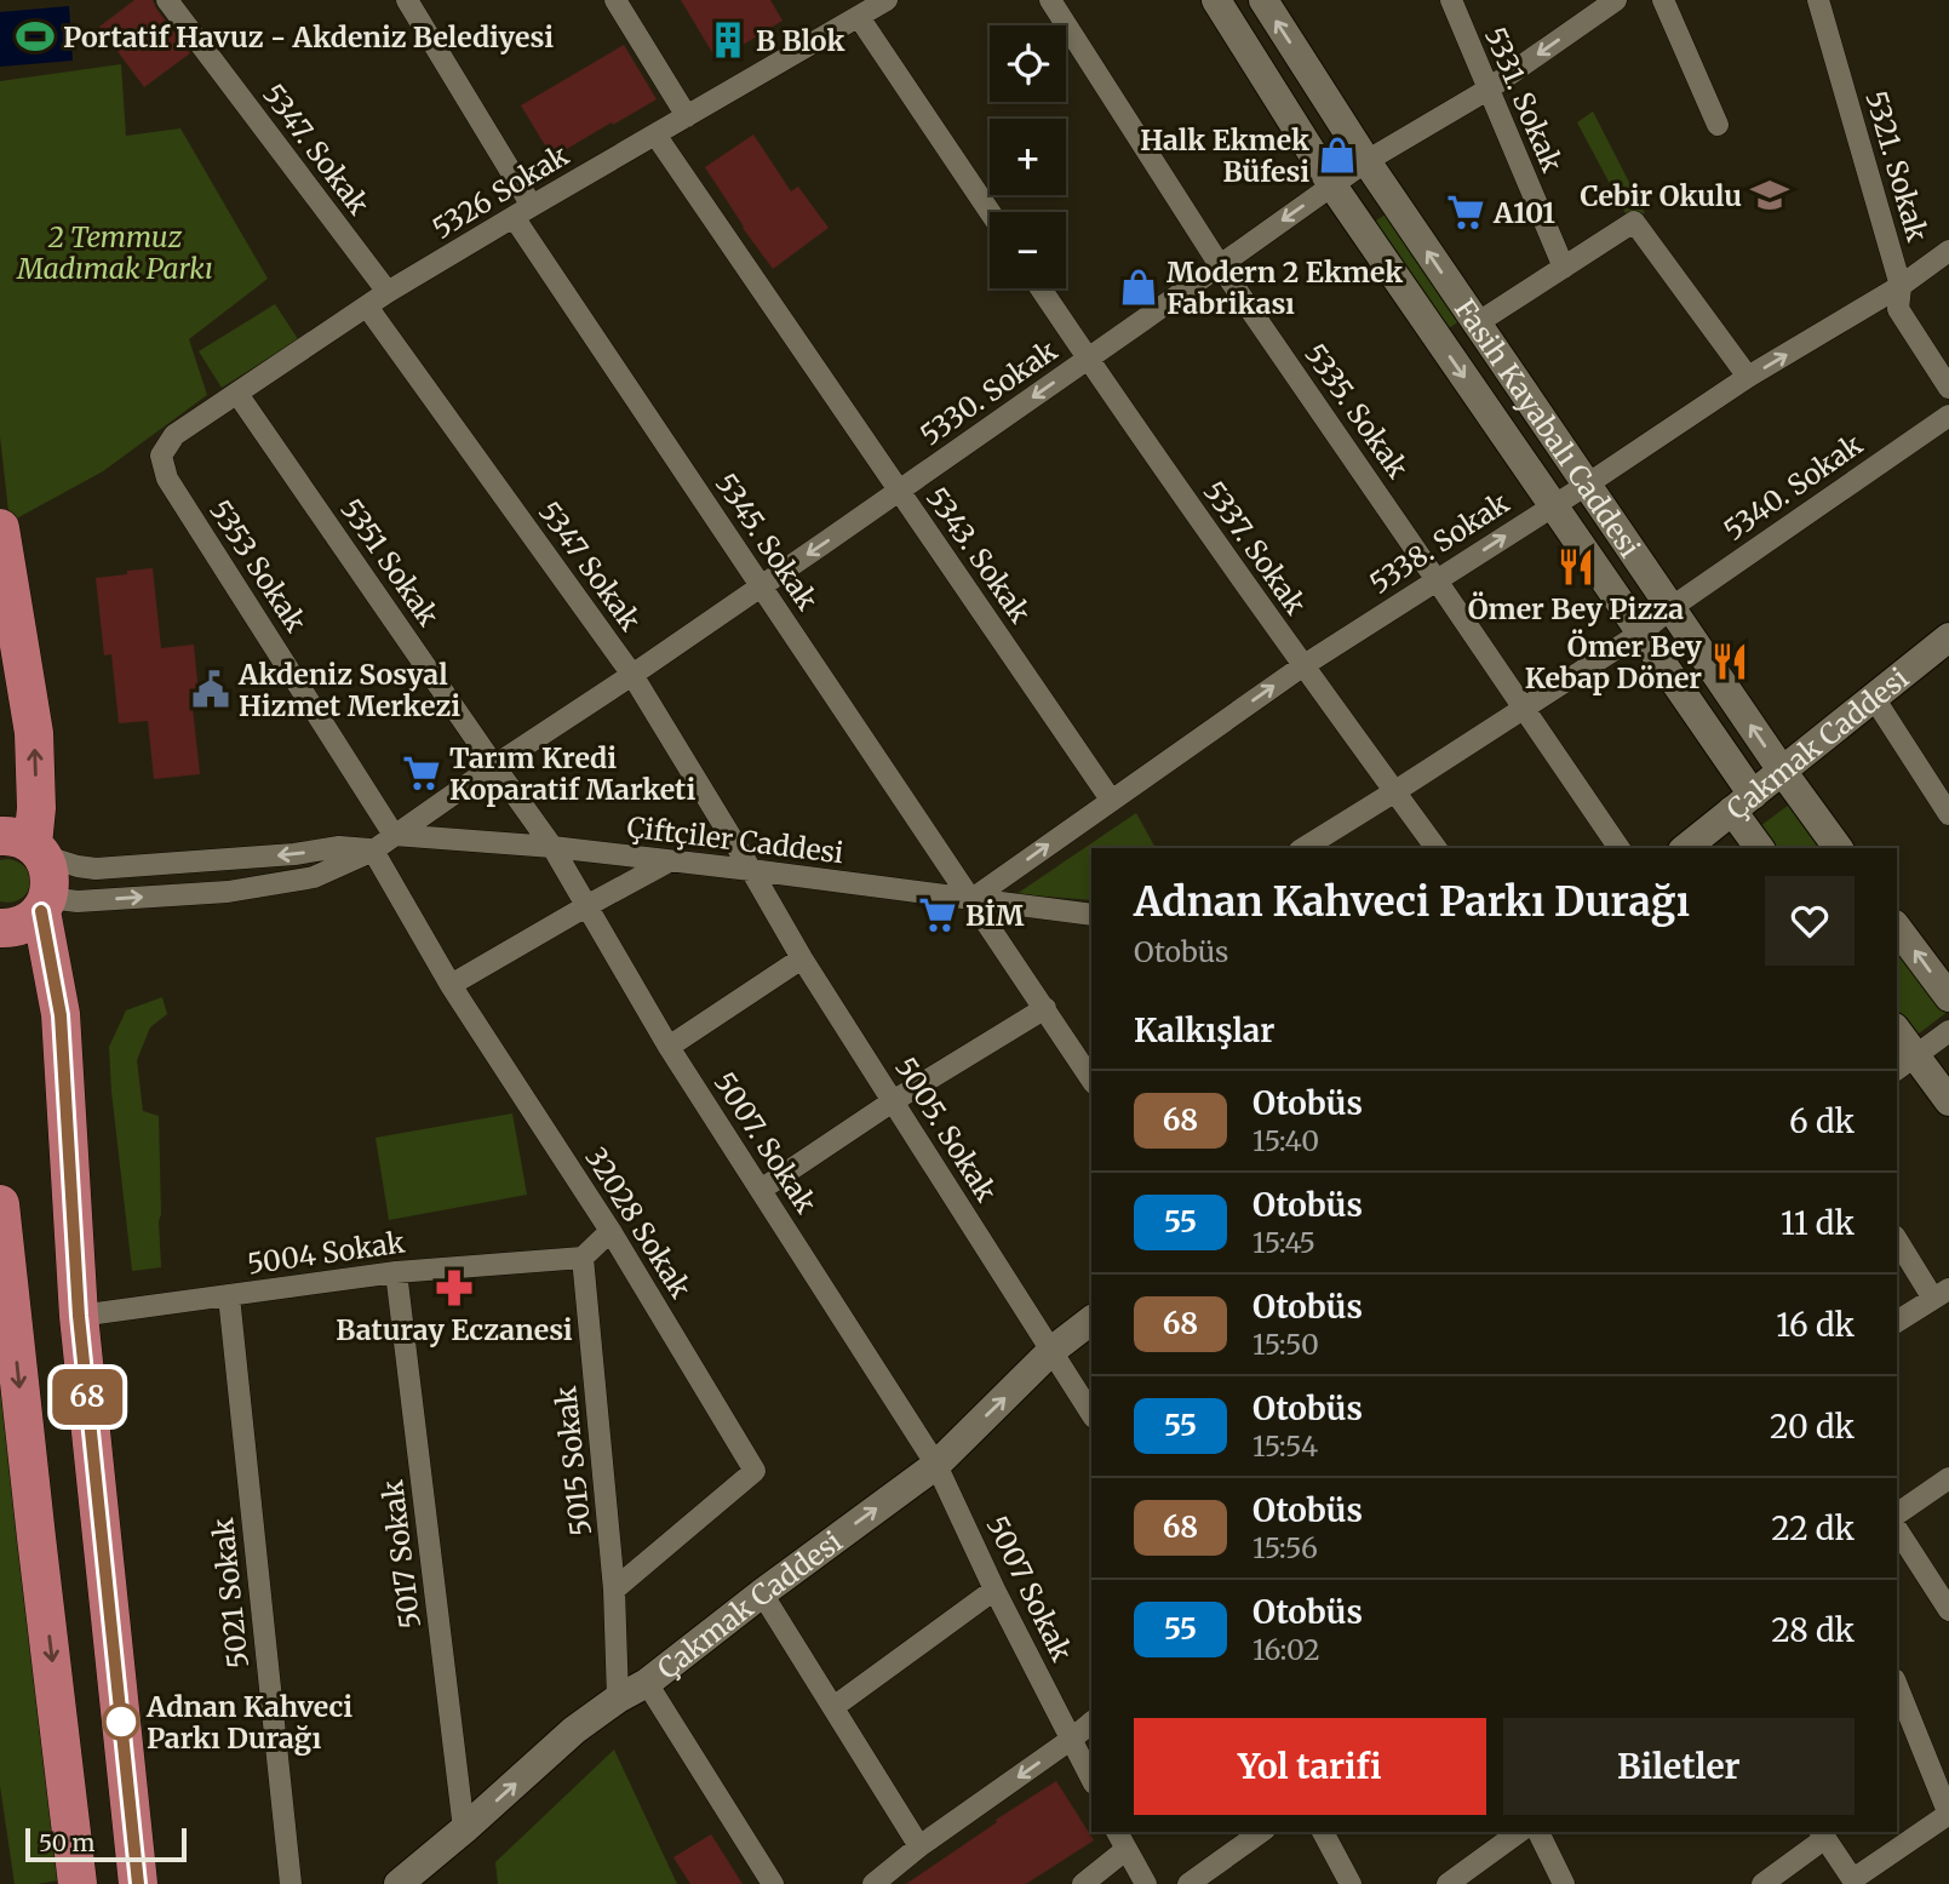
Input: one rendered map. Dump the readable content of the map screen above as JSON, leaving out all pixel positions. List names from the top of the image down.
{
  "streets": {
    "street": [
      "5331. Sokak",
      "5347. Sokak",
      "5321. Sokak",
      "5326 Sokak",
      "5330. Sokak",
      "5335. Sokak",
      "Fasih Kayabalı Caddesi",
      "5340. Sokak",
      "5345. Sokak",
      "5338. Sokak",
      "5337. Sokak",
      "5343. Sokak",
      "5351 Sokak",
      "5353 Sokak",
      "5347 Sokak",
      "Çakmak Caddesi",
      "Çiftçiler Caddesi",
      "5005. Sokak",
      "5007. Sokak",
      "32028 Sokak",
      "5004 Sokak",
      "5015 Sokak",
      "5017 Sokak",
      "5007 Sokak",
      "5021 Sokak"
    ]
  },
  "crossings": [
    ["5331. Sokak", "5330. Sokak"],
    ["5347. Sokak", "5326 Sokak"],
    ["5321. Sokak", "5338. Sokak"],
    ["5326 Sokak", "5345. Sokak"],
    ["5326 Sokak", "5343. Sokak"],
    ["5326 Sokak", "5351 Sokak"],
    ["5326 Sokak", "5353 Sokak"],
    ["5326 Sokak", "5347 Sokak"],
    ["5330. Sokak", "5335. Sokak"],
    ["5330. Sokak", "Fasih Kayabalı Caddesi"],
    ["5330. Sokak", "5345. Sokak"],
    ["5330. Sokak", "5337. Sokak"],
    ["5330. Sokak", "5343. Sokak"],
    ["5330. Sokak", "5351 Sokak"],
    ["5330. Sokak", "5353 Sokak"],
    ["5330. Sokak", "5347 Sokak"],
    ["5330. Sokak", "Çiftçiler Caddesi"],
    ["5335. Sokak", "5340. Sokak"],
    ["5335. Sokak", "5338. Sokak"],
    ["Fasih Kayabalı Caddesi", "5340. Sokak"],
    ["Fasih Kayabalı Caddesi", "5338. Sokak"],
    ["Fasih Kayabalı Caddesi", "Çakmak Caddesi"],
    ["5340. Sokak", "5337. Sokak"],
    ["5345. Sokak", "5338. Sokak"],
    ["5345. Sokak", "Çiftçiler Caddesi"],
    ["5338. Sokak", "5337. Sokak"],
    ["5338. Sokak", "5343. Sokak"],
    ["5338. Sokak", "Çiftçiler Caddesi"],
    ["5351 Sokak", "Çiftçiler Caddesi"],
    ["5351 Sokak", "5007. Sokak"],
    ["5353 Sokak", "Çiftçiler Caddesi"],
    ["5347 Sokak", "Çiftçiler Caddesi"],
    ["5347 Sokak", "5005. Sokak"],
    ["Çakmak Caddesi", "5005. Sokak"],
    ["Çakmak Caddesi", "5007. Sokak"],
    ["Çakmak Caddesi", "5015 Sokak"],
    ["Çakmak Caddesi", "5017 Sokak"],
    ["Çakmak Caddesi", "5007 Sokak"],
    ["Çiftçiler Caddesi", "5005. Sokak"],
    ["Çiftçiler Caddesi", "5007. Sokak"],
    ["5007. Sokak", "5007 Sokak"],
    ["32028 Sokak", "5015 Sokak"],
    ["5004 Sokak", "5015 Sokak"],
    ["5004 Sokak", "5017 Sokak"],
    ["5004 Sokak", "5021 Sokak"]
  ],
  "one_way": ["5330. Sokak", "5338. Sokak"],
  "parks": ["2 Temmuz Madımak Parkı"],
  "places": {
    "sports": ["Portatif Havuz - Akdeniz Belediyesi"],
    "building": ["B Blok"],
    "shop": ["Halk Ekmek Büfesi", "Modern 2 Ekmek Fabrikası"],
    "school or university": ["Cebir Okulu"],
    "supermarket": ["A101", "Tarım Kredi Koparatif Marketi", "BİM"],
    "restaurant": ["Ömer Bey Pizza", "Ömer Bey Kebap Döner"],
    "public building": ["Akdeniz Sosyal Hizmet Merkezi"],
    "pharmacy": ["Baturay Eczanesi"],
    "other": ["Adnan Kahveci Parkı Durağı"]
  },
  "lines": ["bus line 68"],
  "scale_bar": "50 m",
  "page": {
    "on_map": "68",
    "map_buttons": ["+", "−"],
    "heading": [
      ["Adnan Kahveci Parkı Durağı", "Otobüs"],
      "Kalkışlar"
    ],
    "list": [
      {
        "mark": "68",
        "name": "Otobüs",
        "note": "15:40",
        "value": "6 dk"
      },
      {
        "mark": "55",
        "name": "Otobüs",
        "note": "15:45",
        "value": "11 dk"
      },
      {
        "mark": "68",
        "name": "Otobüs",
        "note": "15:50",
        "value": "16 dk"
      },
      {
        "mark": "55",
        "name": "Otobüs",
        "note": "15:54",
        "value": "20 dk"
      },
      {
        "mark": "68",
        "name": "Otobüs",
        "note": "15:56",
        "value": "22 dk"
      },
      {
        "mark": "55",
        "name": "Otobüs",
        "note": "16:02",
        "value": "28 dk"
      }
    ],
    "buttons": ["Yol tarifi", "Biletler"],
    "scale": "50 m"
  }
}
